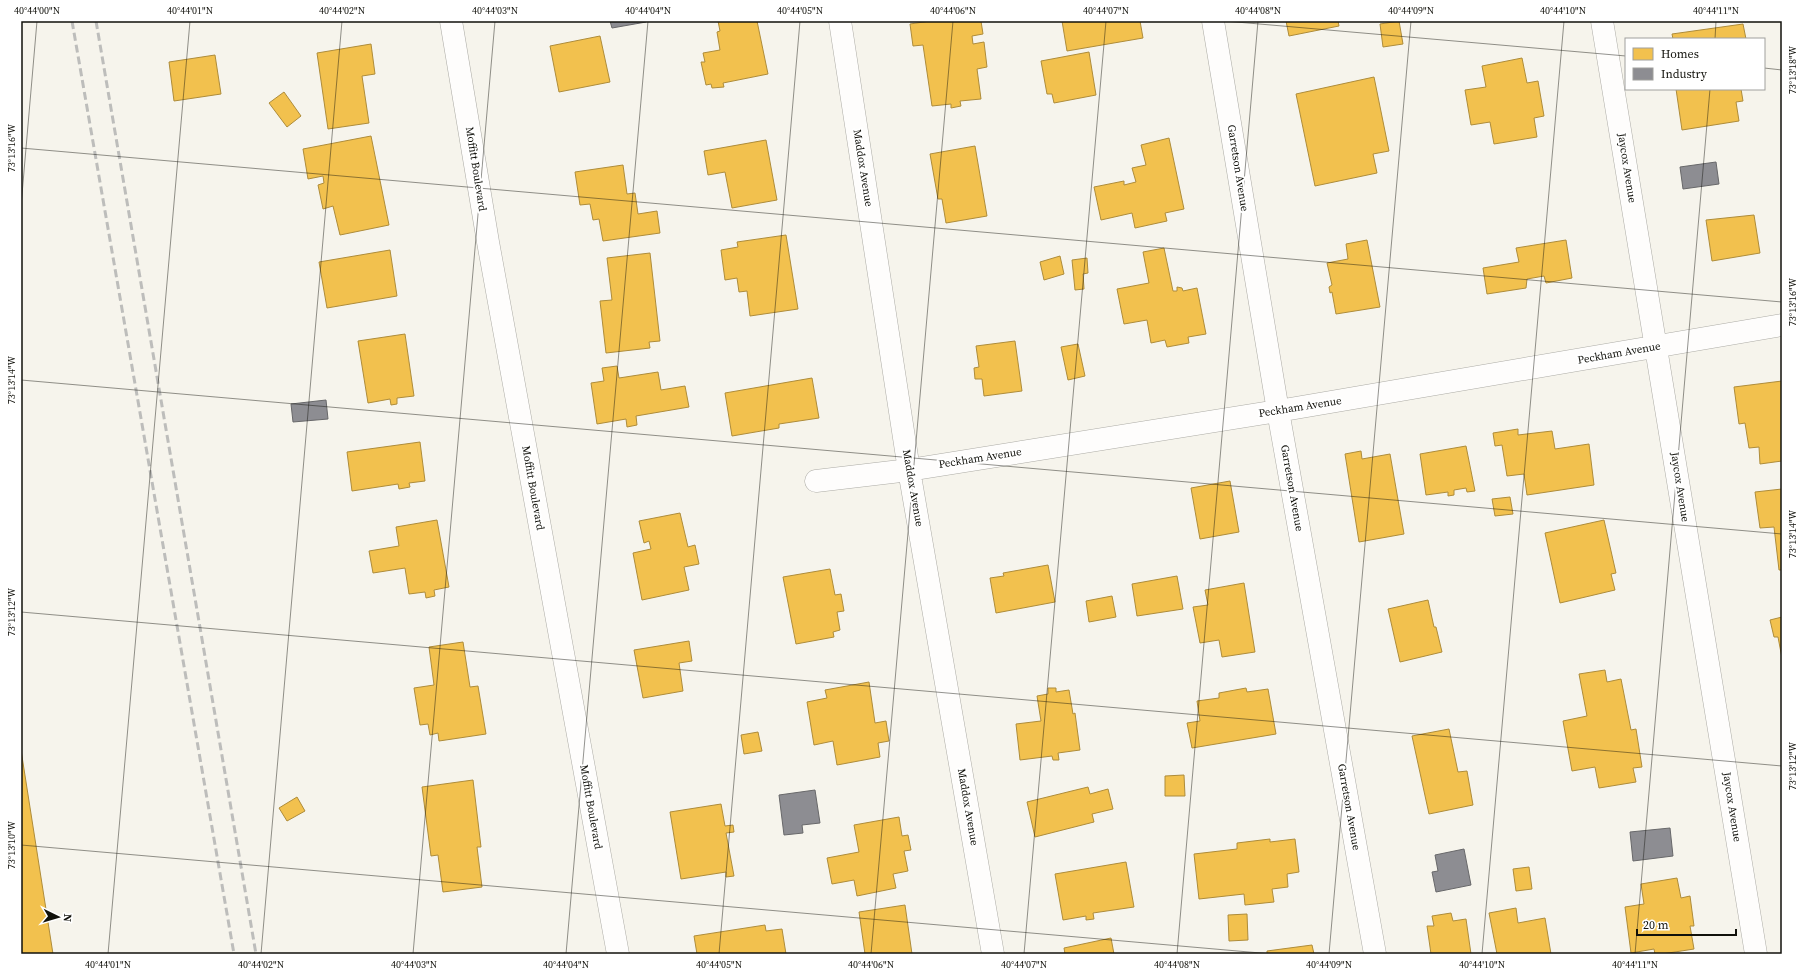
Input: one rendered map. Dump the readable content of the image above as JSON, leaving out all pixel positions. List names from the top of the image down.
{
  "streets": {
    "street": [
      "Maddox Avenue",
      "Garretson Avenue",
      "Jaycox Avenue",
      "Moffitt Boulevard",
      "Peckham Avenue"
    ]
  },
  "crossings": [
    ["Maddox Avenue", "Peckham Avenue"],
    ["Garretson Avenue", "Peckham Avenue"],
    ["Jaycox Avenue", "Peckham Avenue"]
  ],
  "legend": ["Homes", "Industry"],
  "scale_bar": "20 m",
  "north": "right",
  "coordinates": [
    "40°44'00\"N",
    "40°44'01\"N",
    "40°44'02\"N",
    "40°44'03\"N",
    "40°44'04\"N",
    "40°44'05\"N",
    "40°44'06\"N",
    "40°44'07\"N",
    "40°44'08\"N",
    "40°44'09\"N",
    "40°44'10\"N",
    "40°44'11\"N",
    "73°13'18\"W",
    "73°13'16\"W",
    "73°13'14\"W",
    "73°13'12\"W",
    "73°13'10\"W"
  ]
}
